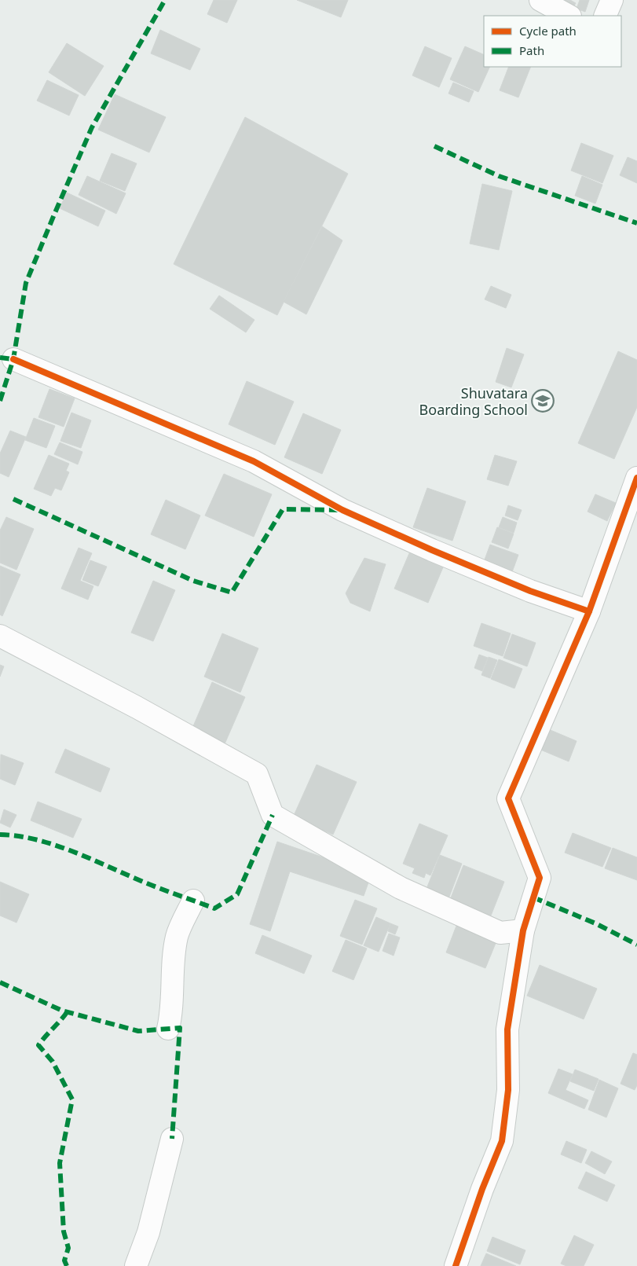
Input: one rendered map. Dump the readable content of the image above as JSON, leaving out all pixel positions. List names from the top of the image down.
{
  "places": {
    "school or university": ["Shuvatara Boarding School"]
  },
  "legend": ["Cycle path", "Path"]
}
